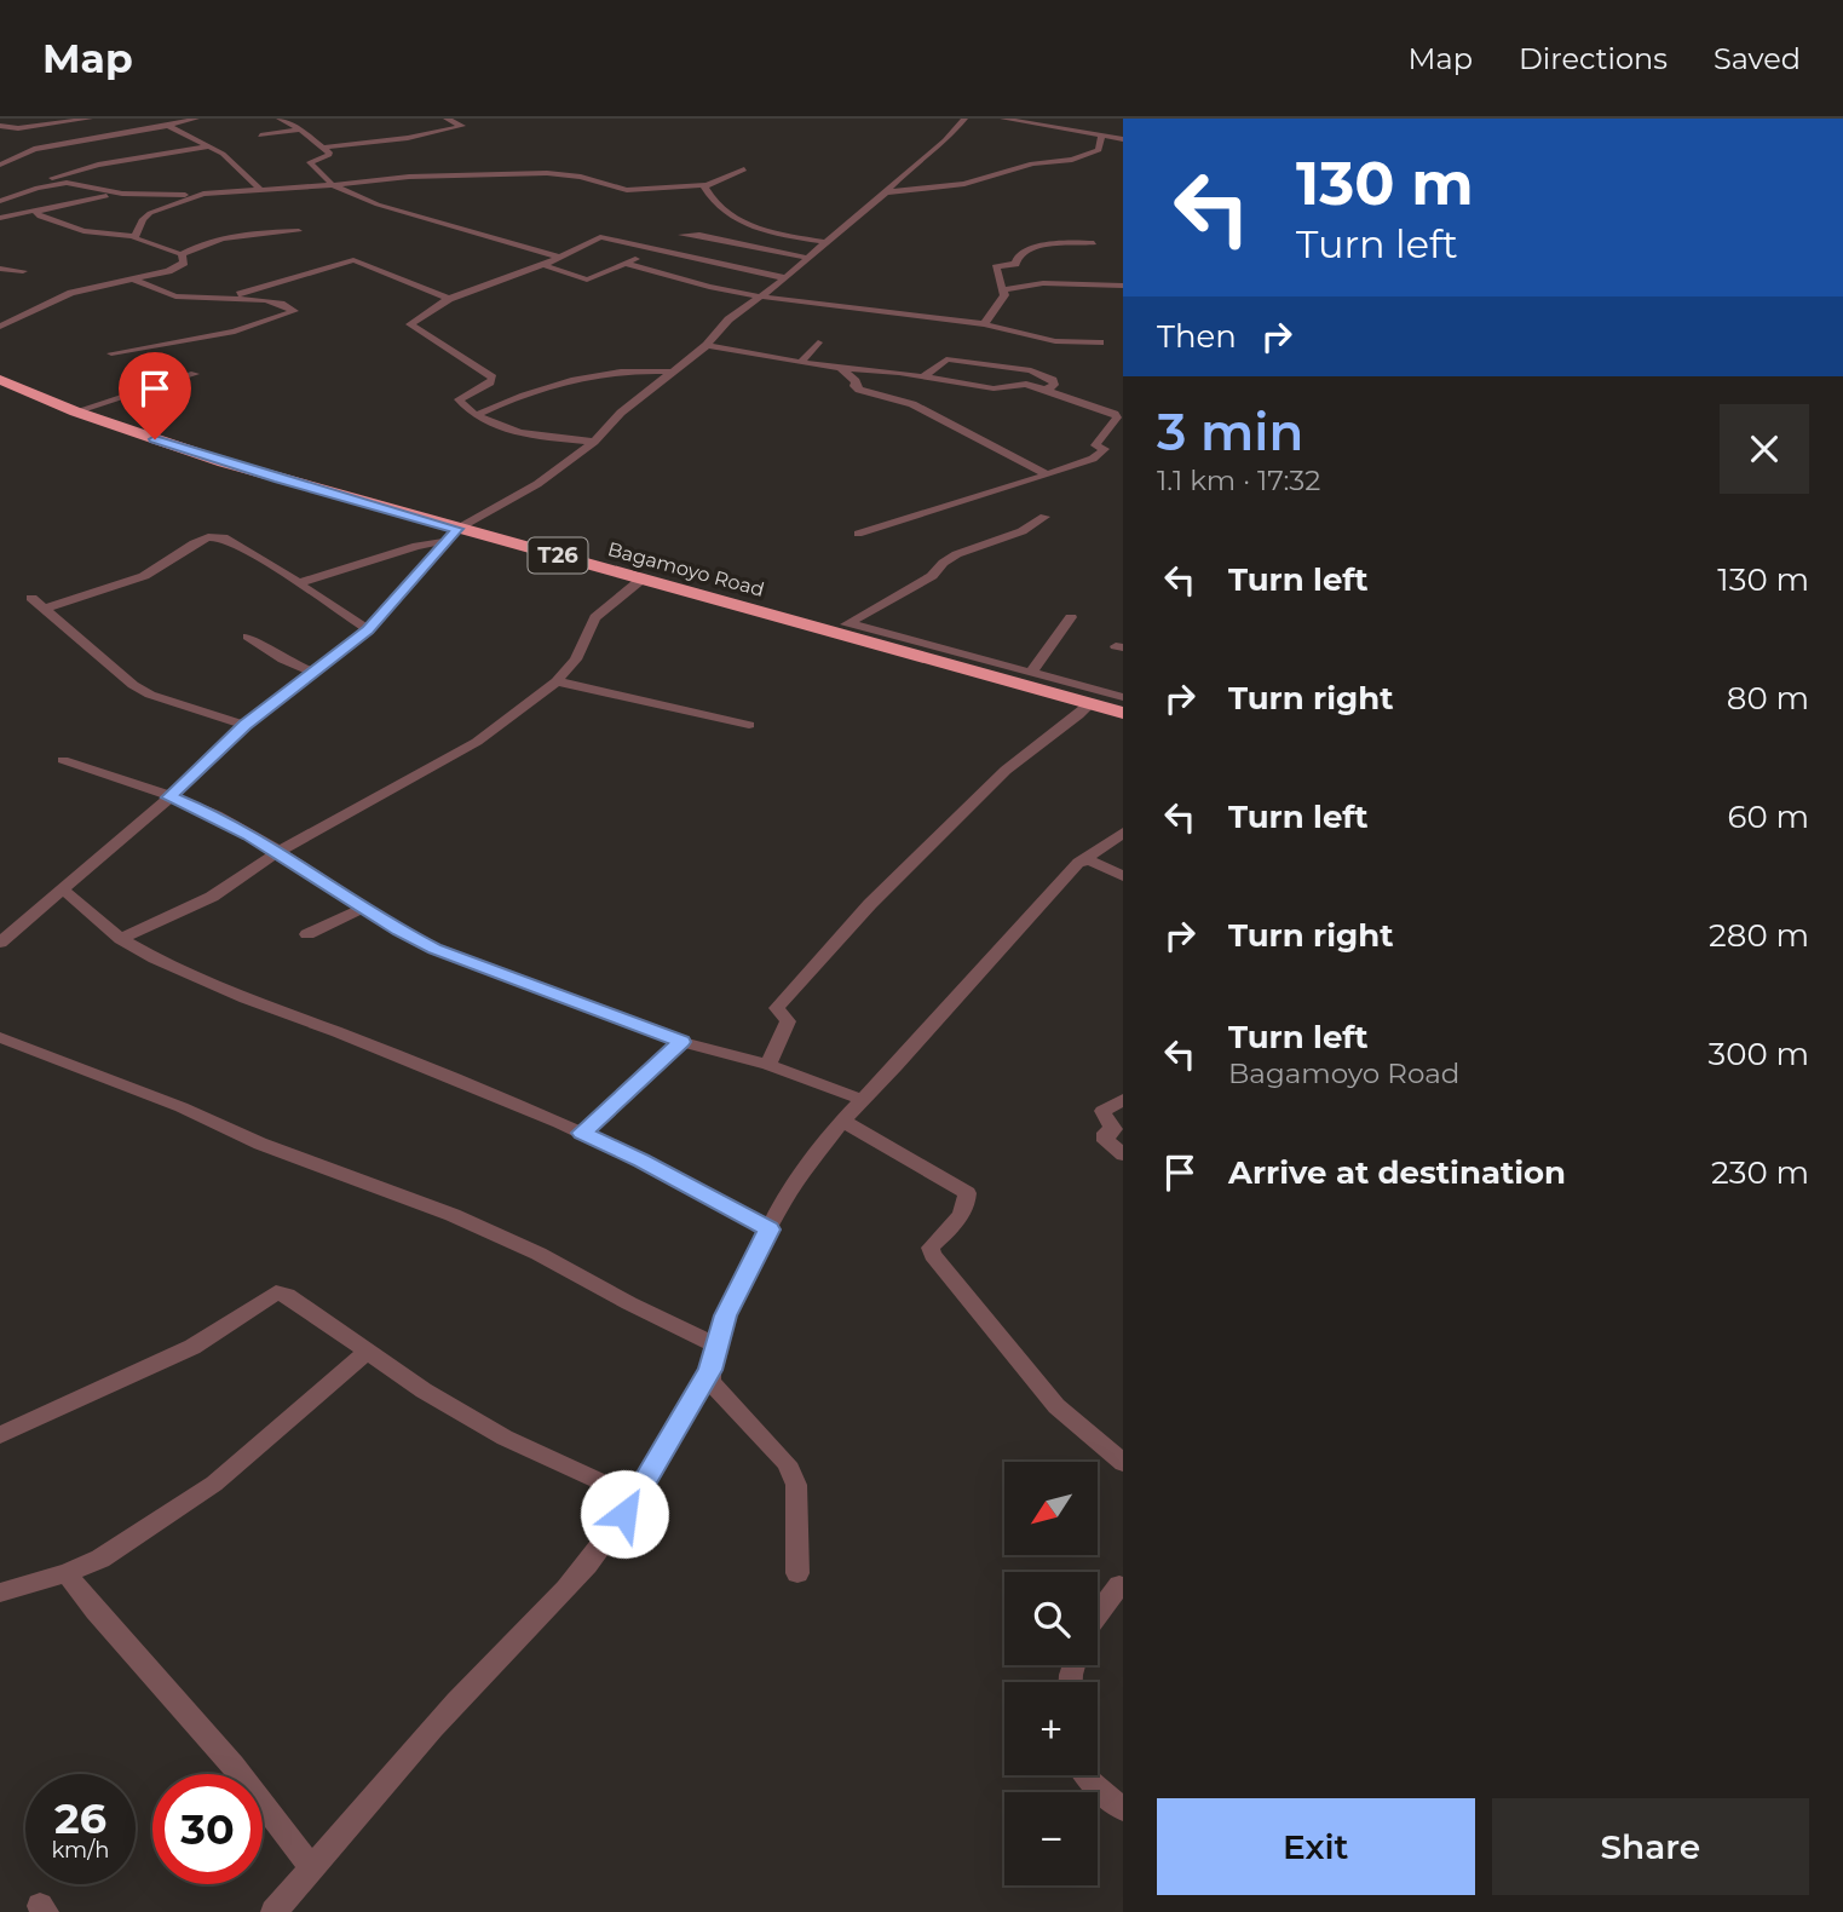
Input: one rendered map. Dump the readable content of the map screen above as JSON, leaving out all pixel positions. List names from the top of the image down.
{
  "streets": {
    "highway": ["T26", "Bagamoyo Road"]
  },
  "north": "bottom left",
  "page": {
    "header": "Map",
    "nav": ["Map", "Directions", "Saved"],
    "turn": ["130 m", "Turn left"],
    "then": "Then",
    "heading": ["3 min", "1.1 km · 17:32"],
    "list": [
      {
        "name": "Turn left",
        "value": "130 m"
      },
      {
        "name": "Turn right",
        "value": "80 m"
      },
      {
        "name": "Turn left",
        "value": "60 m"
      },
      {
        "name": "Turn right",
        "value": "280 m"
      },
      {
        "name": "Turn left",
        "note": "Bagamoyo Road",
        "value": "300 m"
      },
      {
        "name": "Arrive at destination",
        "value": "230 m"
      }
    ],
    "map_buttons": ["+", "−"],
    "speed": "26 km/h",
    "limit": "30",
    "buttons": ["Exit", "Share"]
  }
}
